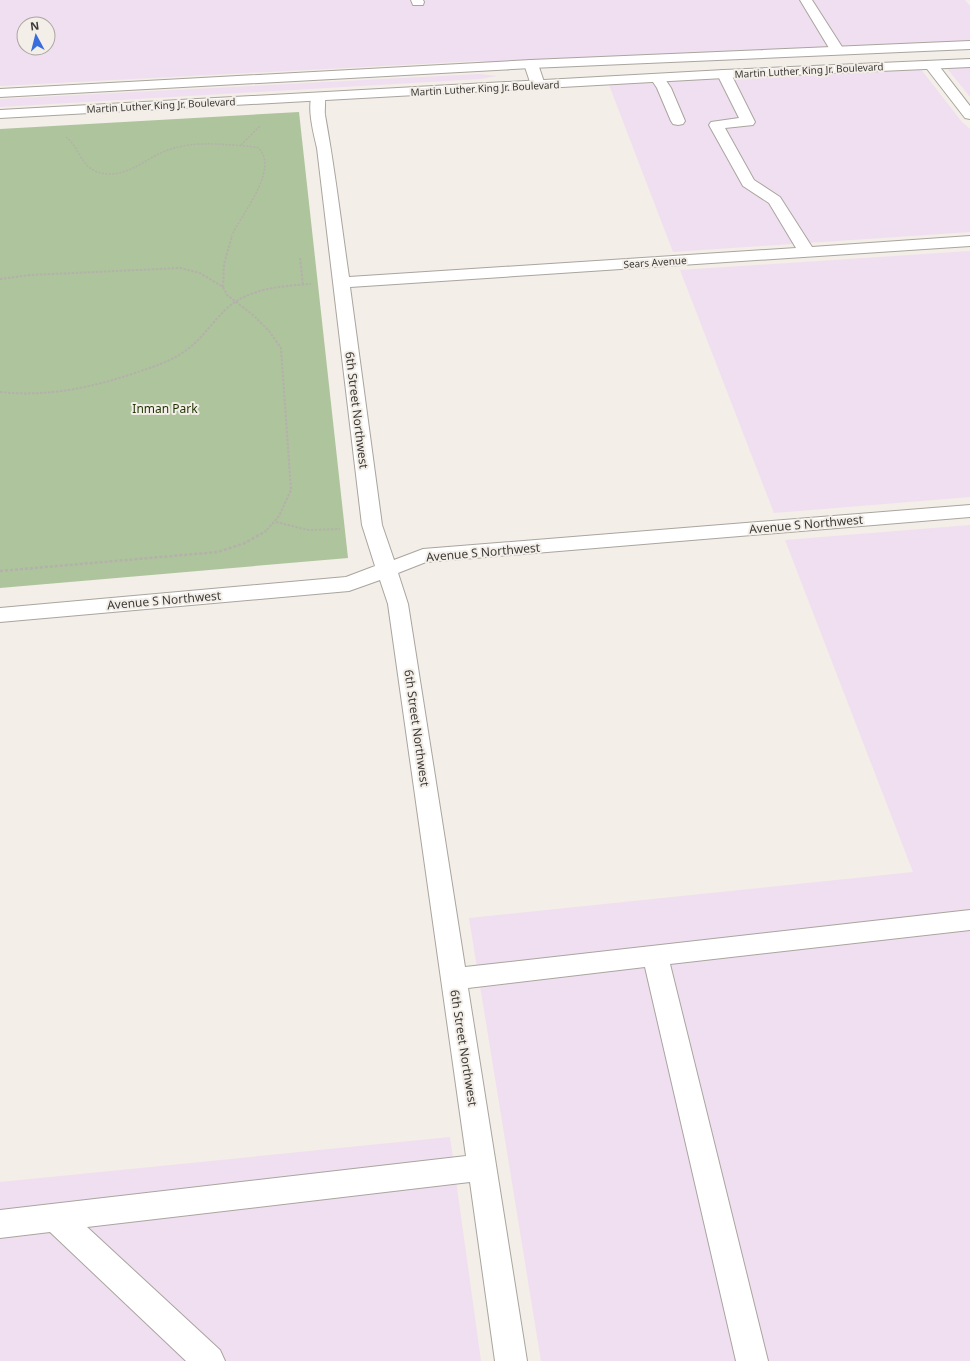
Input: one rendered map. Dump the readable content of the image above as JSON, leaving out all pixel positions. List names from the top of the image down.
{
  "streets": {
    "street": [
      "Martin Luther King Jr. Boulevard",
      "Sears Avenue",
      "6th Street Northwest",
      "Avenue S Northwest"
    ]
  },
  "crossings": [
    ["Martin Luther King Jr. Boulevard", "6th Street Northwest"],
    ["Sears Avenue", "6th Street Northwest"],
    ["6th Street Northwest", "Avenue S Northwest"]
  ],
  "parks": ["Inman Park"],
  "north": "top"
}
